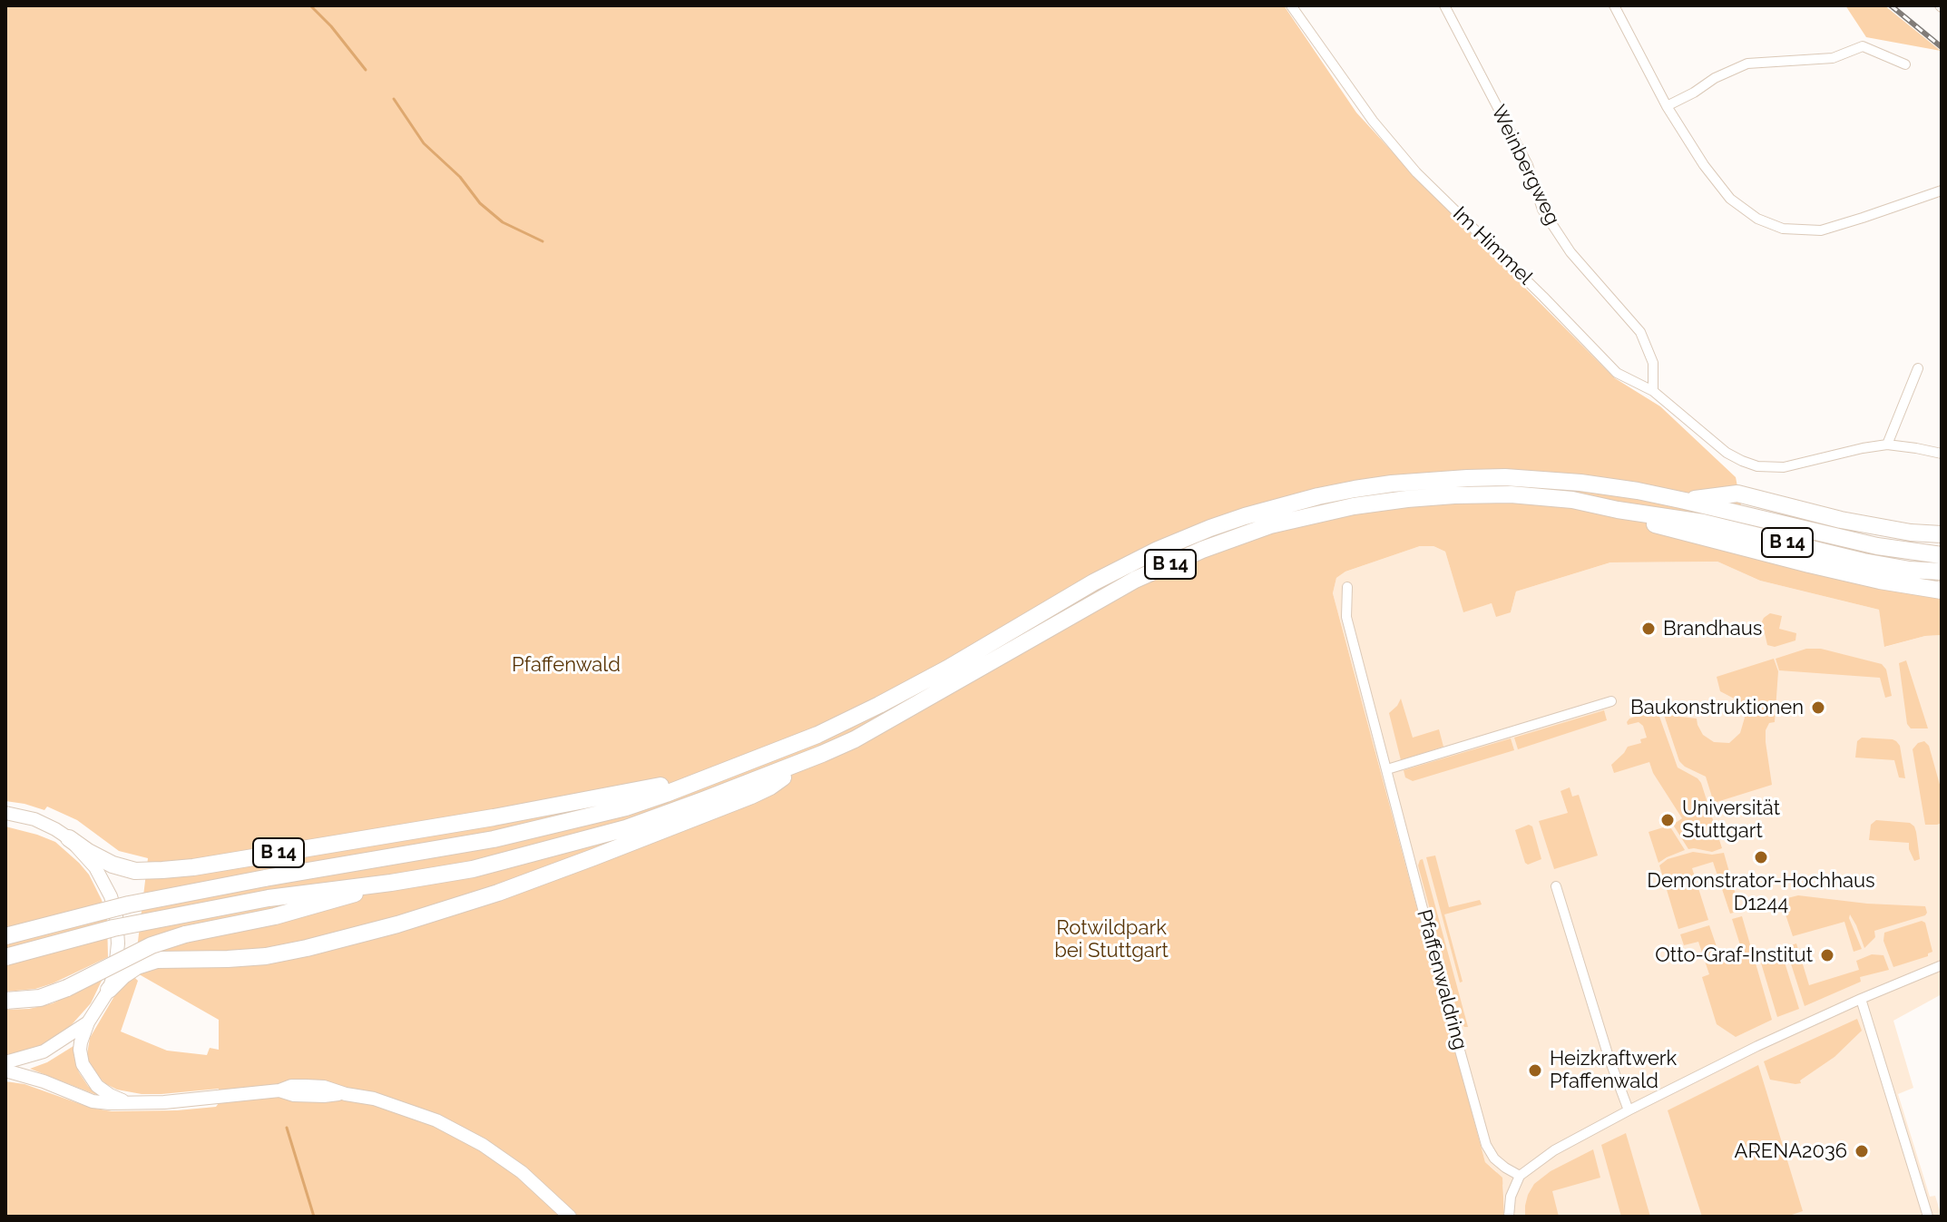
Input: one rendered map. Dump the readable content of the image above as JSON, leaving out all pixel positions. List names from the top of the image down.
{
  "streets": {
    "highway": ["B 14"],
    "street": ["Weinbergweg", "Im Himmel", "Pfaffenwaldring"]
  },
  "crossings": [
    ["Weinbergweg", "Im Himmel"]
  ],
  "parks": ["Pfaffenwald", "Rotwildpark bei Stuttgart"],
  "places": [
    "Brandhaus",
    "Baukonstruktionen",
    "Universität Stuttgart",
    "Demonstrator-Hochhaus D1244",
    "Otto-Graf-Institut",
    "Heizkraftwerk Pfaffenwald",
    "ARENA2036"
  ]
}
